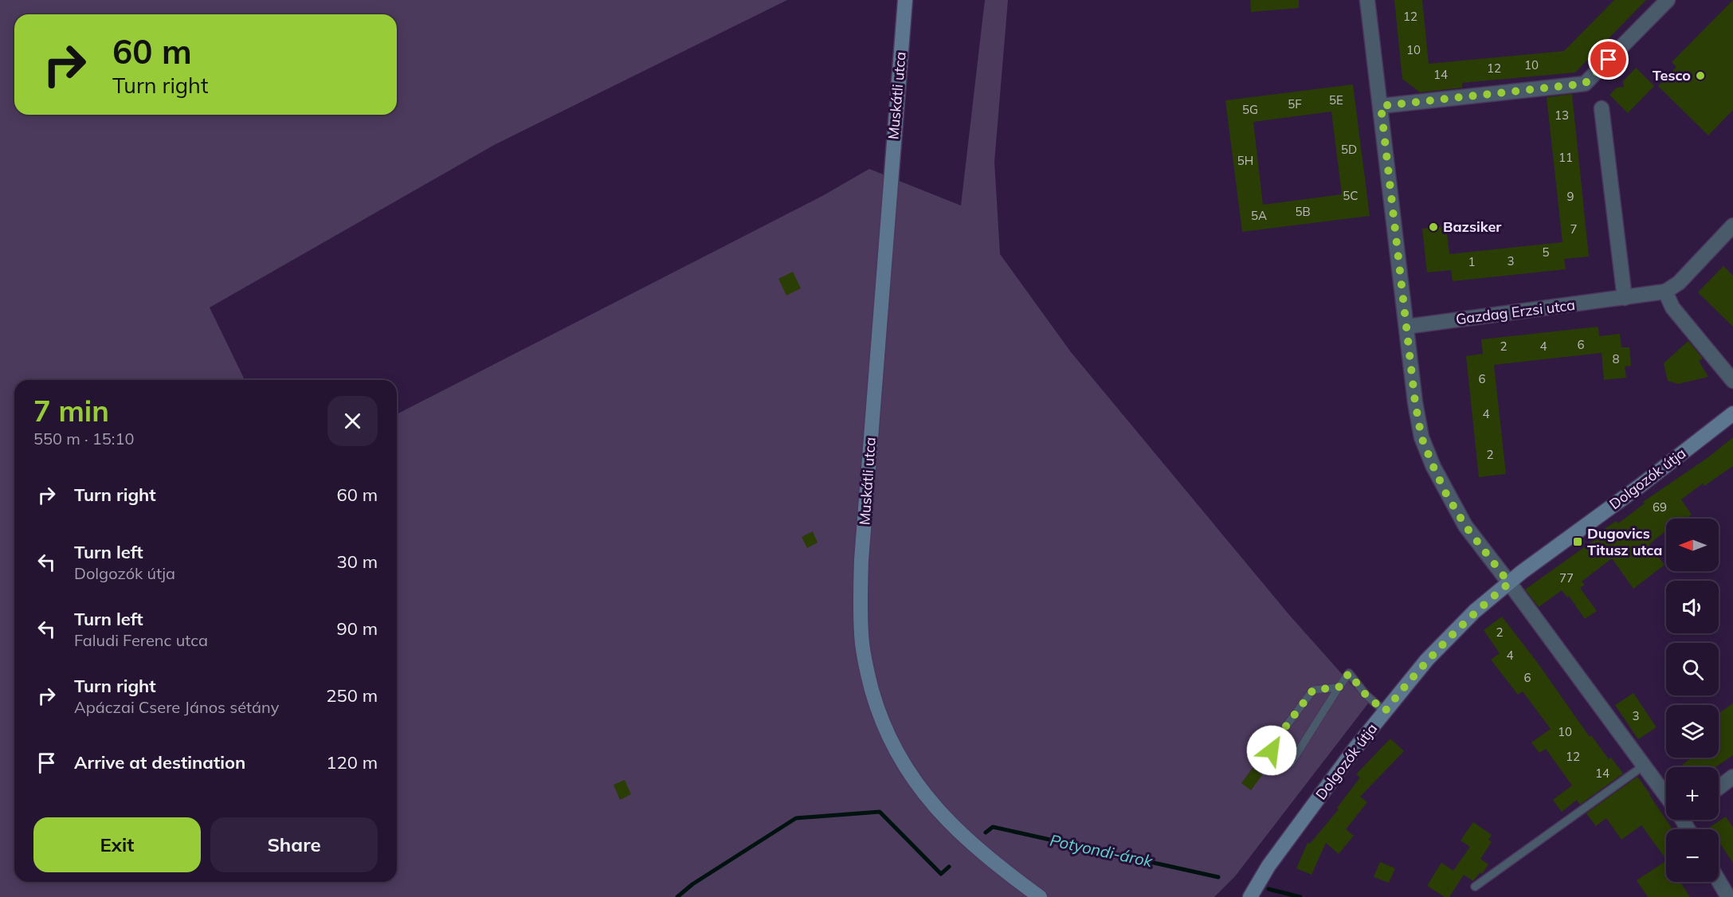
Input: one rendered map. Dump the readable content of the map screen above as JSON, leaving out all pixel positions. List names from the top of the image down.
{
  "streets": {
    "main road": ["Muskátli utca", "Dolgozók útja"],
    "street": ["Gazdag Erzsi utca"]
  },
  "water": ["Potyondi-árok"],
  "places": {
    "other": ["Tesco", "Bazsiker"],
    "transit": ["Dugovics Titusz utca"]
  },
  "house_numbers": [
    "12",
    "10",
    "10",
    "12",
    "14",
    "5E",
    "5F",
    "5G",
    "13",
    "5D",
    "11",
    "5H",
    "5C",
    "9",
    "5B",
    "5A",
    "7",
    "5",
    "3",
    "1",
    "6",
    "2",
    "4",
    "8",
    "6",
    "4",
    "2",
    "69",
    "77",
    "2",
    "4",
    "6",
    "3",
    "10",
    "12",
    "14"
  ],
  "north": "left",
  "page": {
    "turn": ["60 m", "Turn right"],
    "heading": ["7 min", "550 m · 15:10"],
    "list": [
      {
        "name": "Turn right",
        "value": "60 m"
      },
      {
        "name": "Turn left",
        "note": "Dolgozók útja",
        "value": "30 m"
      },
      {
        "name": "Turn left",
        "note": "Faludi Ferenc utca",
        "value": "90 m"
      },
      {
        "name": "Turn right",
        "note": "Apáczai Csere János sétány",
        "value": "250 m"
      },
      {
        "name": "Arrive at destination",
        "value": "120 m"
      }
    ],
    "map_buttons": ["+", "−"],
    "buttons": ["Exit", "Share"]
  }
}
